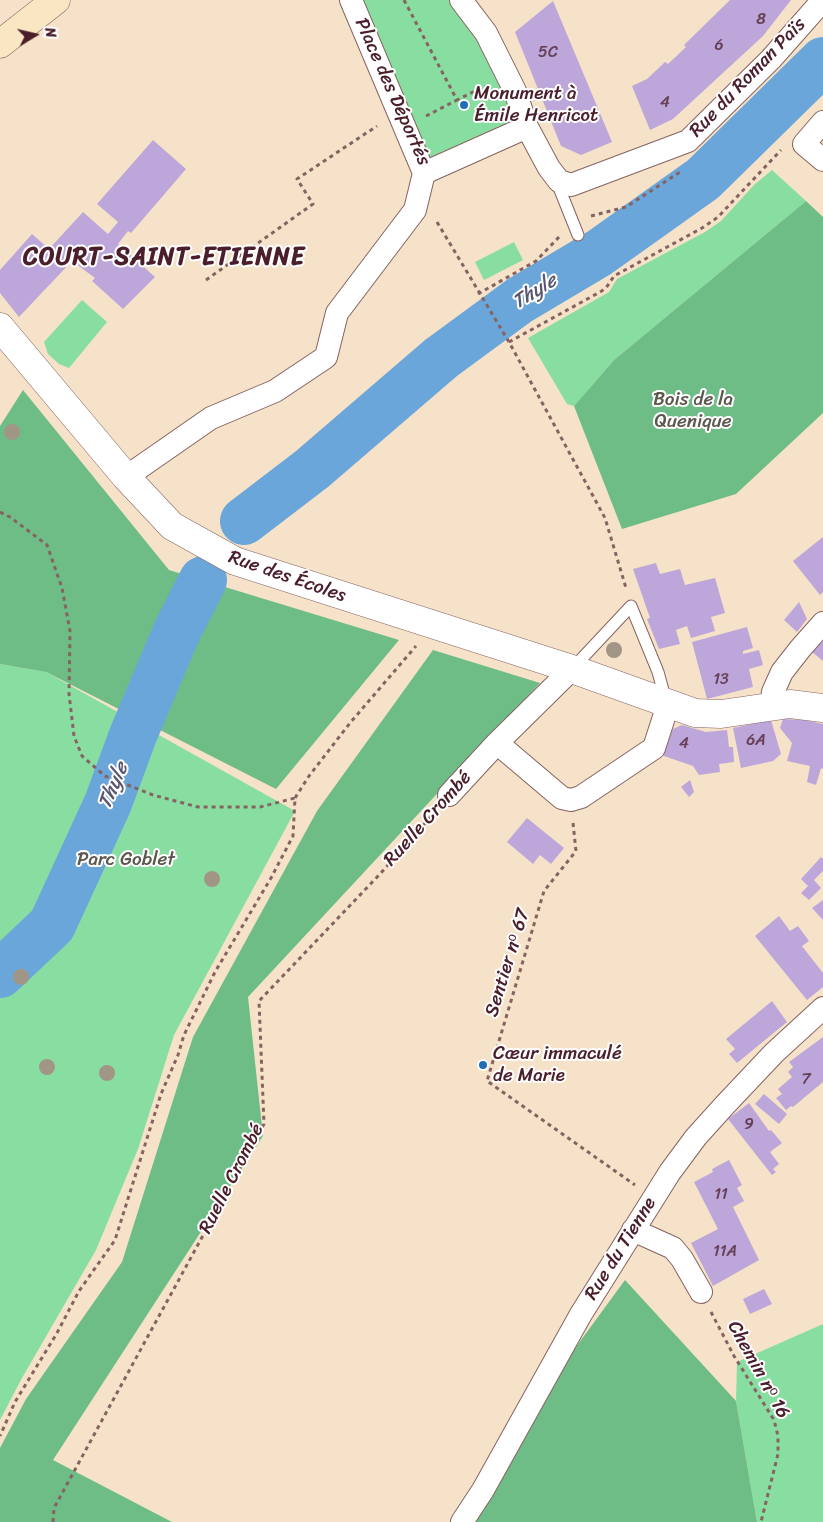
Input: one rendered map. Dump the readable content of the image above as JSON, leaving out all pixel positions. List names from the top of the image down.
{
  "streets": {
    "street": [
      "Rue du Roman Païs",
      "Place des Déportés",
      "Rue des Écoles",
      "Ruelle Crombé",
      "Rue du Tienne"
    ],
    "path": ["Sentier nᵒ 67", "Chemin nᵒ 16"]
  },
  "crossings": [
    ["Rue des Écoles", "Ruelle Crombé"]
  ],
  "districts": ["COURT-SAINT-ETIENNE"],
  "water": ["Thyle"],
  "parks": ["Bois de la Quenique", "Parc Goblet"],
  "places": ["Monument à Émile Henricot", "Cœur immaculé de Marie"],
  "house_numbers": [
    "8",
    "6",
    "5C",
    "4",
    "13",
    "6A",
    "4",
    "7",
    "9",
    "11",
    "11A"
  ],
  "north": "right"
}
